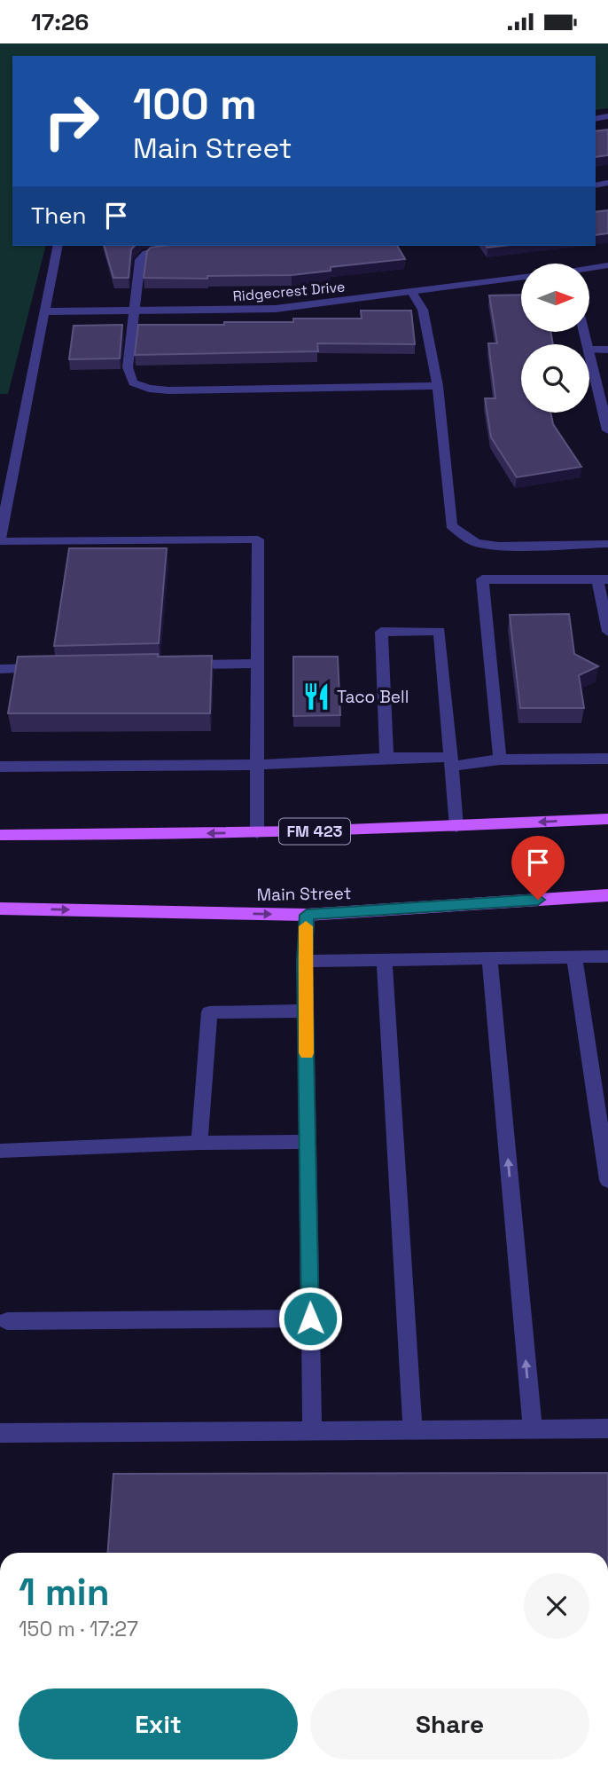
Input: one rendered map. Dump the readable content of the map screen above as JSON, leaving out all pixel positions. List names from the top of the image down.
{
  "streets": {
    "main road": ["FM 423", "Main Street"],
    "street": ["Ridgecrest Drive"]
  },
  "places": {
    "restaurant": ["Taco Bell"]
  },
  "north": "right",
  "page": {
    "status": "17:26",
    "turn": ["100 m", "Main Street"],
    "then": "Then",
    "heading": ["1 min", "150 m · 17:27"],
    "buttons": ["Exit", "Share"]
  }
}
